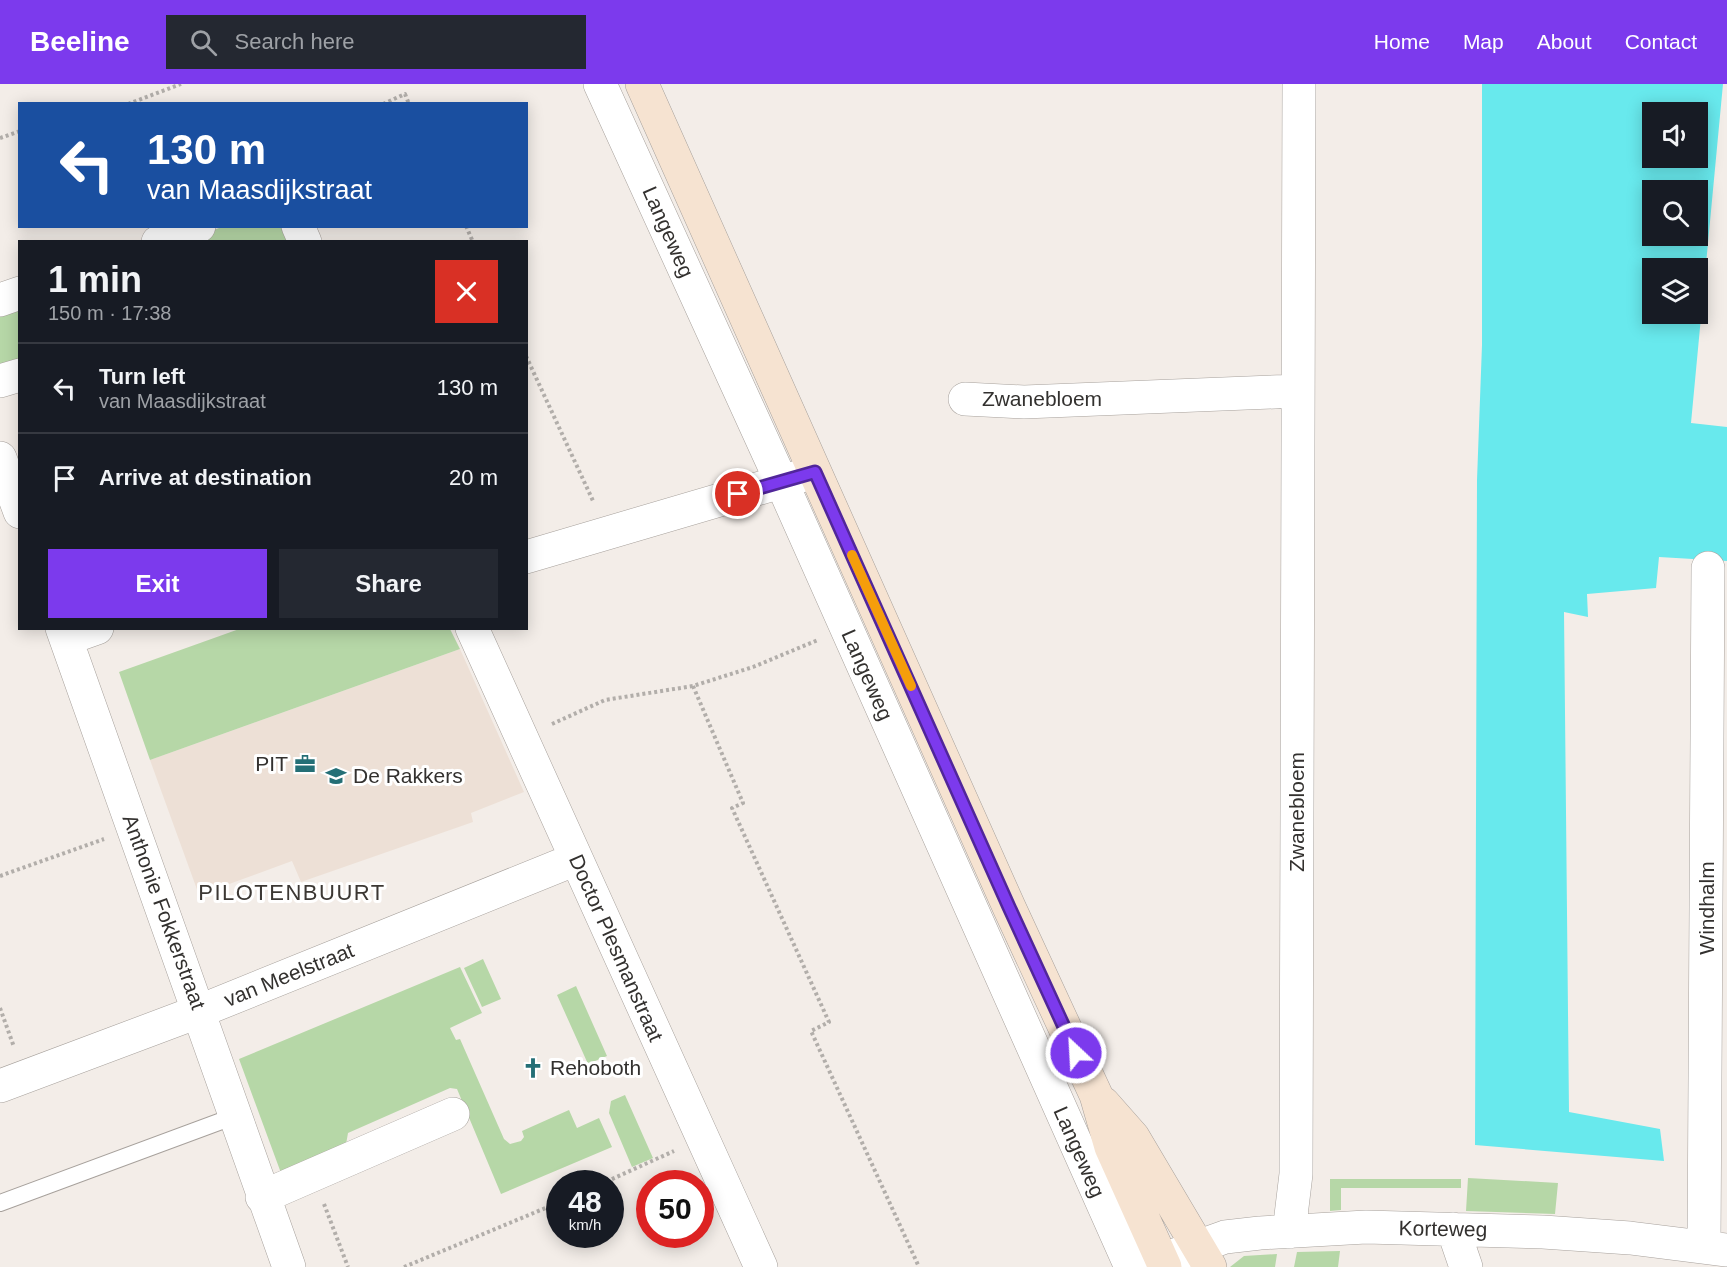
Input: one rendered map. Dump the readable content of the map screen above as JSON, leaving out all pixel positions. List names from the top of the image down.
{
  "streets": {
    "main road": ["Langeweg"],
    "street": [
      "Zwanebloem",
      "Windhalm",
      "Anthonie Fokkerstraat",
      "Doctor Plesmanstraat",
      "van Meelstraat",
      "Korteweg"
    ]
  },
  "crossings": [
    ["Langeweg", "Korteweg"],
    ["Zwanebloem", "Korteweg"],
    ["Windhalm", "Korteweg"],
    ["Anthonie Fokkerstraat", "van Meelstraat"],
    ["Doctor Plesmanstraat", "van Meelstraat"]
  ],
  "districts": ["PILOTENBUURT"],
  "places": {
    "office": ["PIT"],
    "school or university": ["De Rakkers"],
    "church": ["Rehoboth"]
  },
  "page": {
    "header": "Beeline",
    "search": "Search here",
    "nav": [
      "Home",
      "Map",
      "About",
      "Contact"
    ],
    "turn": ["130 m", "van Maasdijkstraat"],
    "heading": ["1 min", "150 m · 17:38"],
    "list": [
      {
        "name": "Turn left",
        "note": "van Maasdijkstraat",
        "value": "130 m"
      },
      {
        "name": "Arrive at destination",
        "value": "20 m"
      }
    ],
    "buttons": ["Exit", "Share"],
    "speed": "48 km/h",
    "limit": "50"
  }
}
